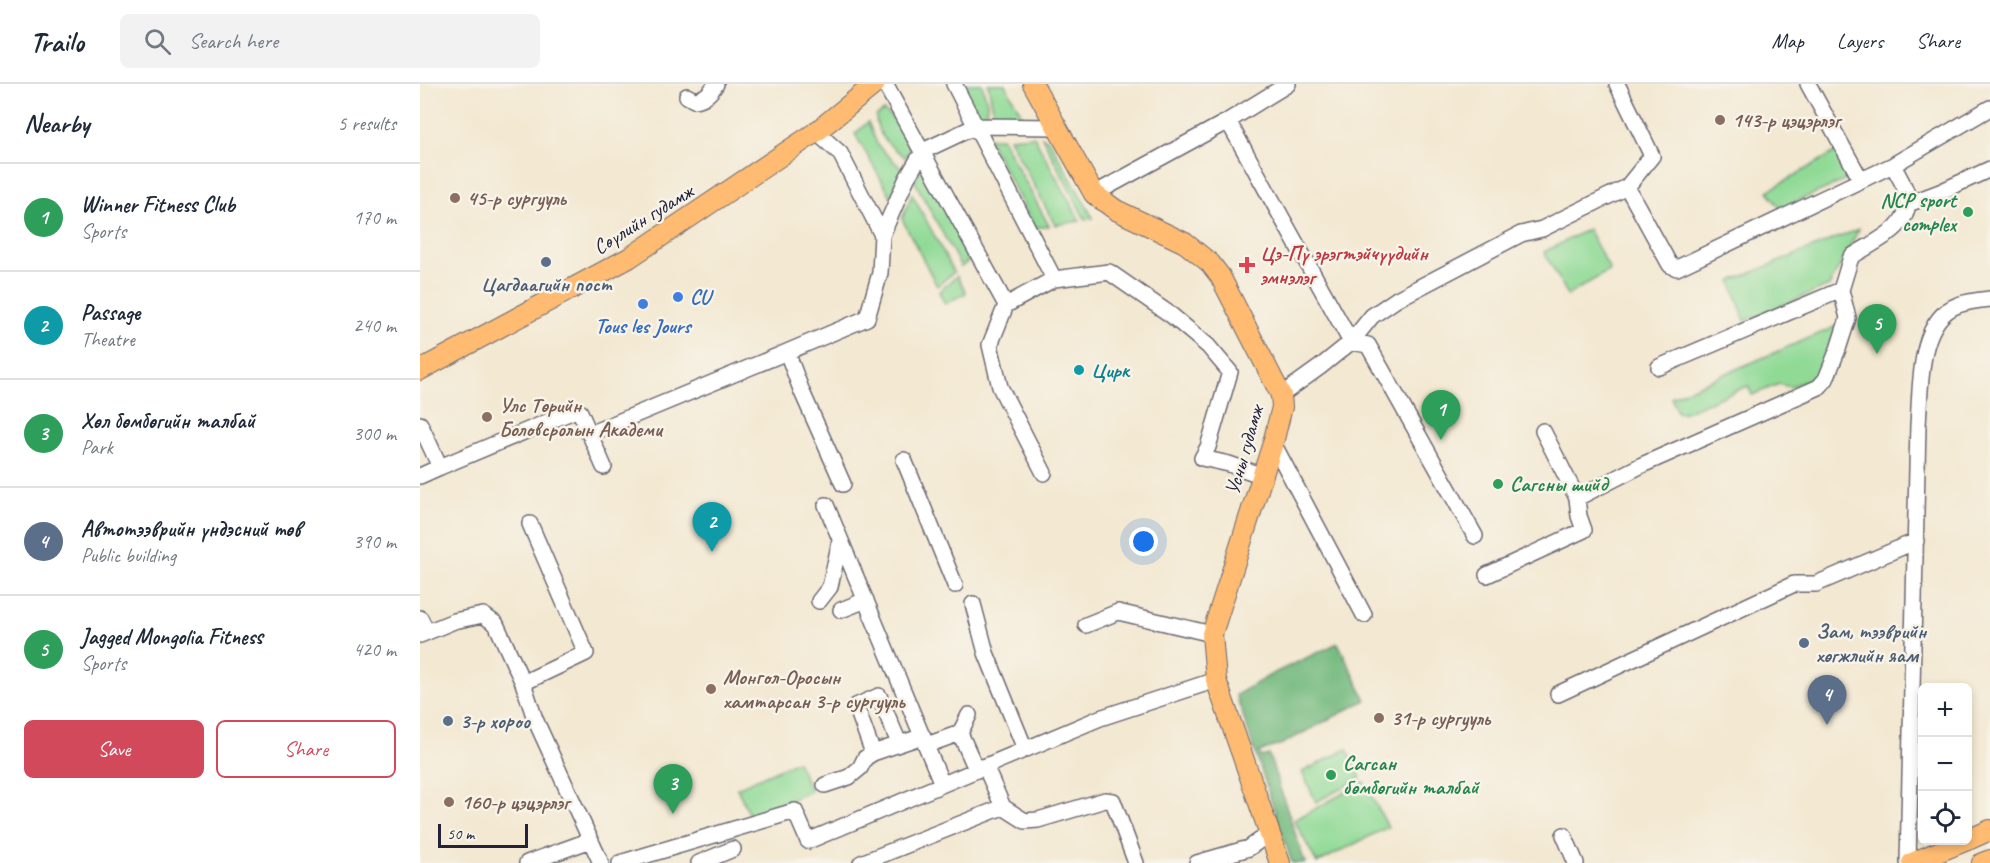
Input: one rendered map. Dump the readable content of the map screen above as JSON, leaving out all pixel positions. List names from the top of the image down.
{
  "streets": {
    "main road": ["Сөүлийн гудамж", "Усны гудамж"]
  },
  "places": {
    "other": [
      "143-р цэцэрлэг",
      "45-р сургууль",
      "NCP sport complex",
      "Цагдаагийн пост",
      "CU",
      "Tous les Jours",
      "Цирк",
      "Улс Төрийн Боловсролын Академи",
      "Сагсны шийд",
      "Зам, тээврийн хөгжлийн яам",
      "Монгол-Оросын хамтарсан 3-р сургууль",
      "31-р сургууль",
      "3-р хороо",
      "Сагсан бөмбөгийн талбай",
      "160-р цэцэрлэг"
    ],
    "health": ["Цэ-Пү эрэгтэйчүүдийн эмнэлэг"]
  },
  "scale_bar": "50 m",
  "page": {
    "header": "Trailo",
    "search": "Search here",
    "nav": ["Map", "Layers", "Share"],
    "heading": ["Nearby", "5 results"],
    "list": [
      {
        "mark": "1",
        "name": "Winner Fitness Club",
        "note": "Sports",
        "value": "170 m"
      },
      {
        "mark": "2",
        "name": "Passage",
        "note": "Theatre",
        "value": "240 m"
      },
      {
        "mark": "3",
        "name": "Хөл бөмбөгийн талбай",
        "note": "Park",
        "value": "300 m"
      },
      {
        "mark": "4",
        "name": "Автотээврийн үндэсний төв",
        "note": "Public building",
        "value": "390 m"
      },
      {
        "mark": "5",
        "name": "Jagged Mongolia Fitness",
        "note": "Sports",
        "value": "420 m"
      }
    ],
    "pins": [
      "5",
      "1",
      "2",
      "4",
      "3"
    ],
    "map_buttons": ["+", "−"],
    "buttons": ["Save", "Share"],
    "scale": "50 m"
  }
}
